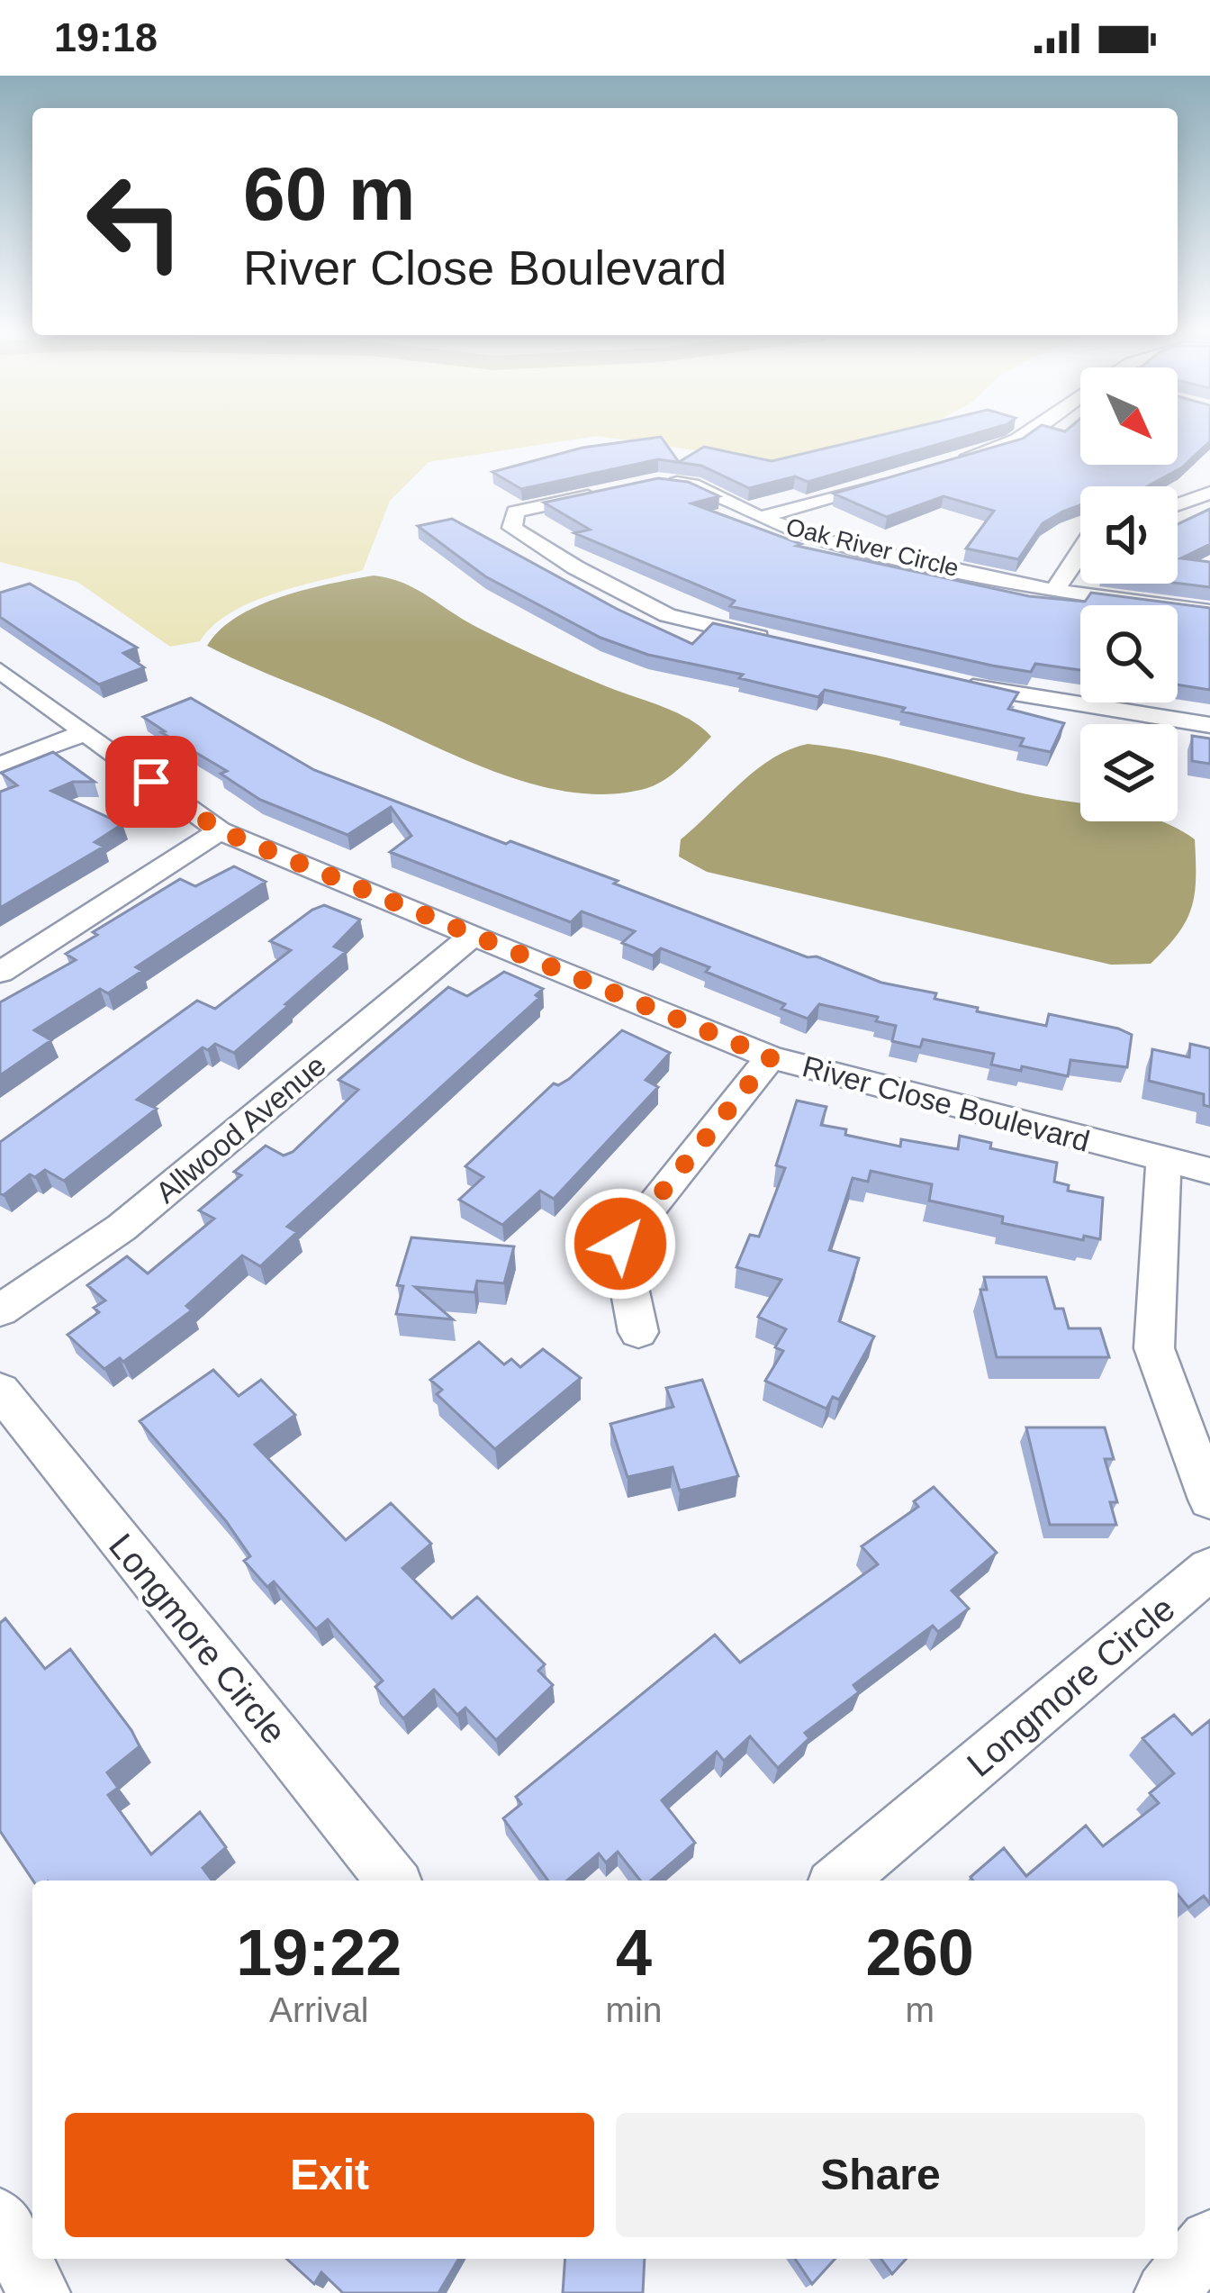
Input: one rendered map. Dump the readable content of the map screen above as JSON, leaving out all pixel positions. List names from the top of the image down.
{
  "streets": {
    "street": [
      "Oak River Circle",
      "River Close Boulevard",
      "Allwood Avenue",
      "Longmore Circle"
    ]
  },
  "crossings": [
    ["River Close Boulevard", "Allwood Avenue"]
  ],
  "north": "bottom right",
  "page": {
    "status": "19:18",
    "turn": ["60 m", "River Close Boulevard"],
    "eta": [
      "19:22",
      "Arrival",
      "4",
      "min",
      "260",
      "m"
    ],
    "buttons": ["Exit", "Share"]
  }
}
